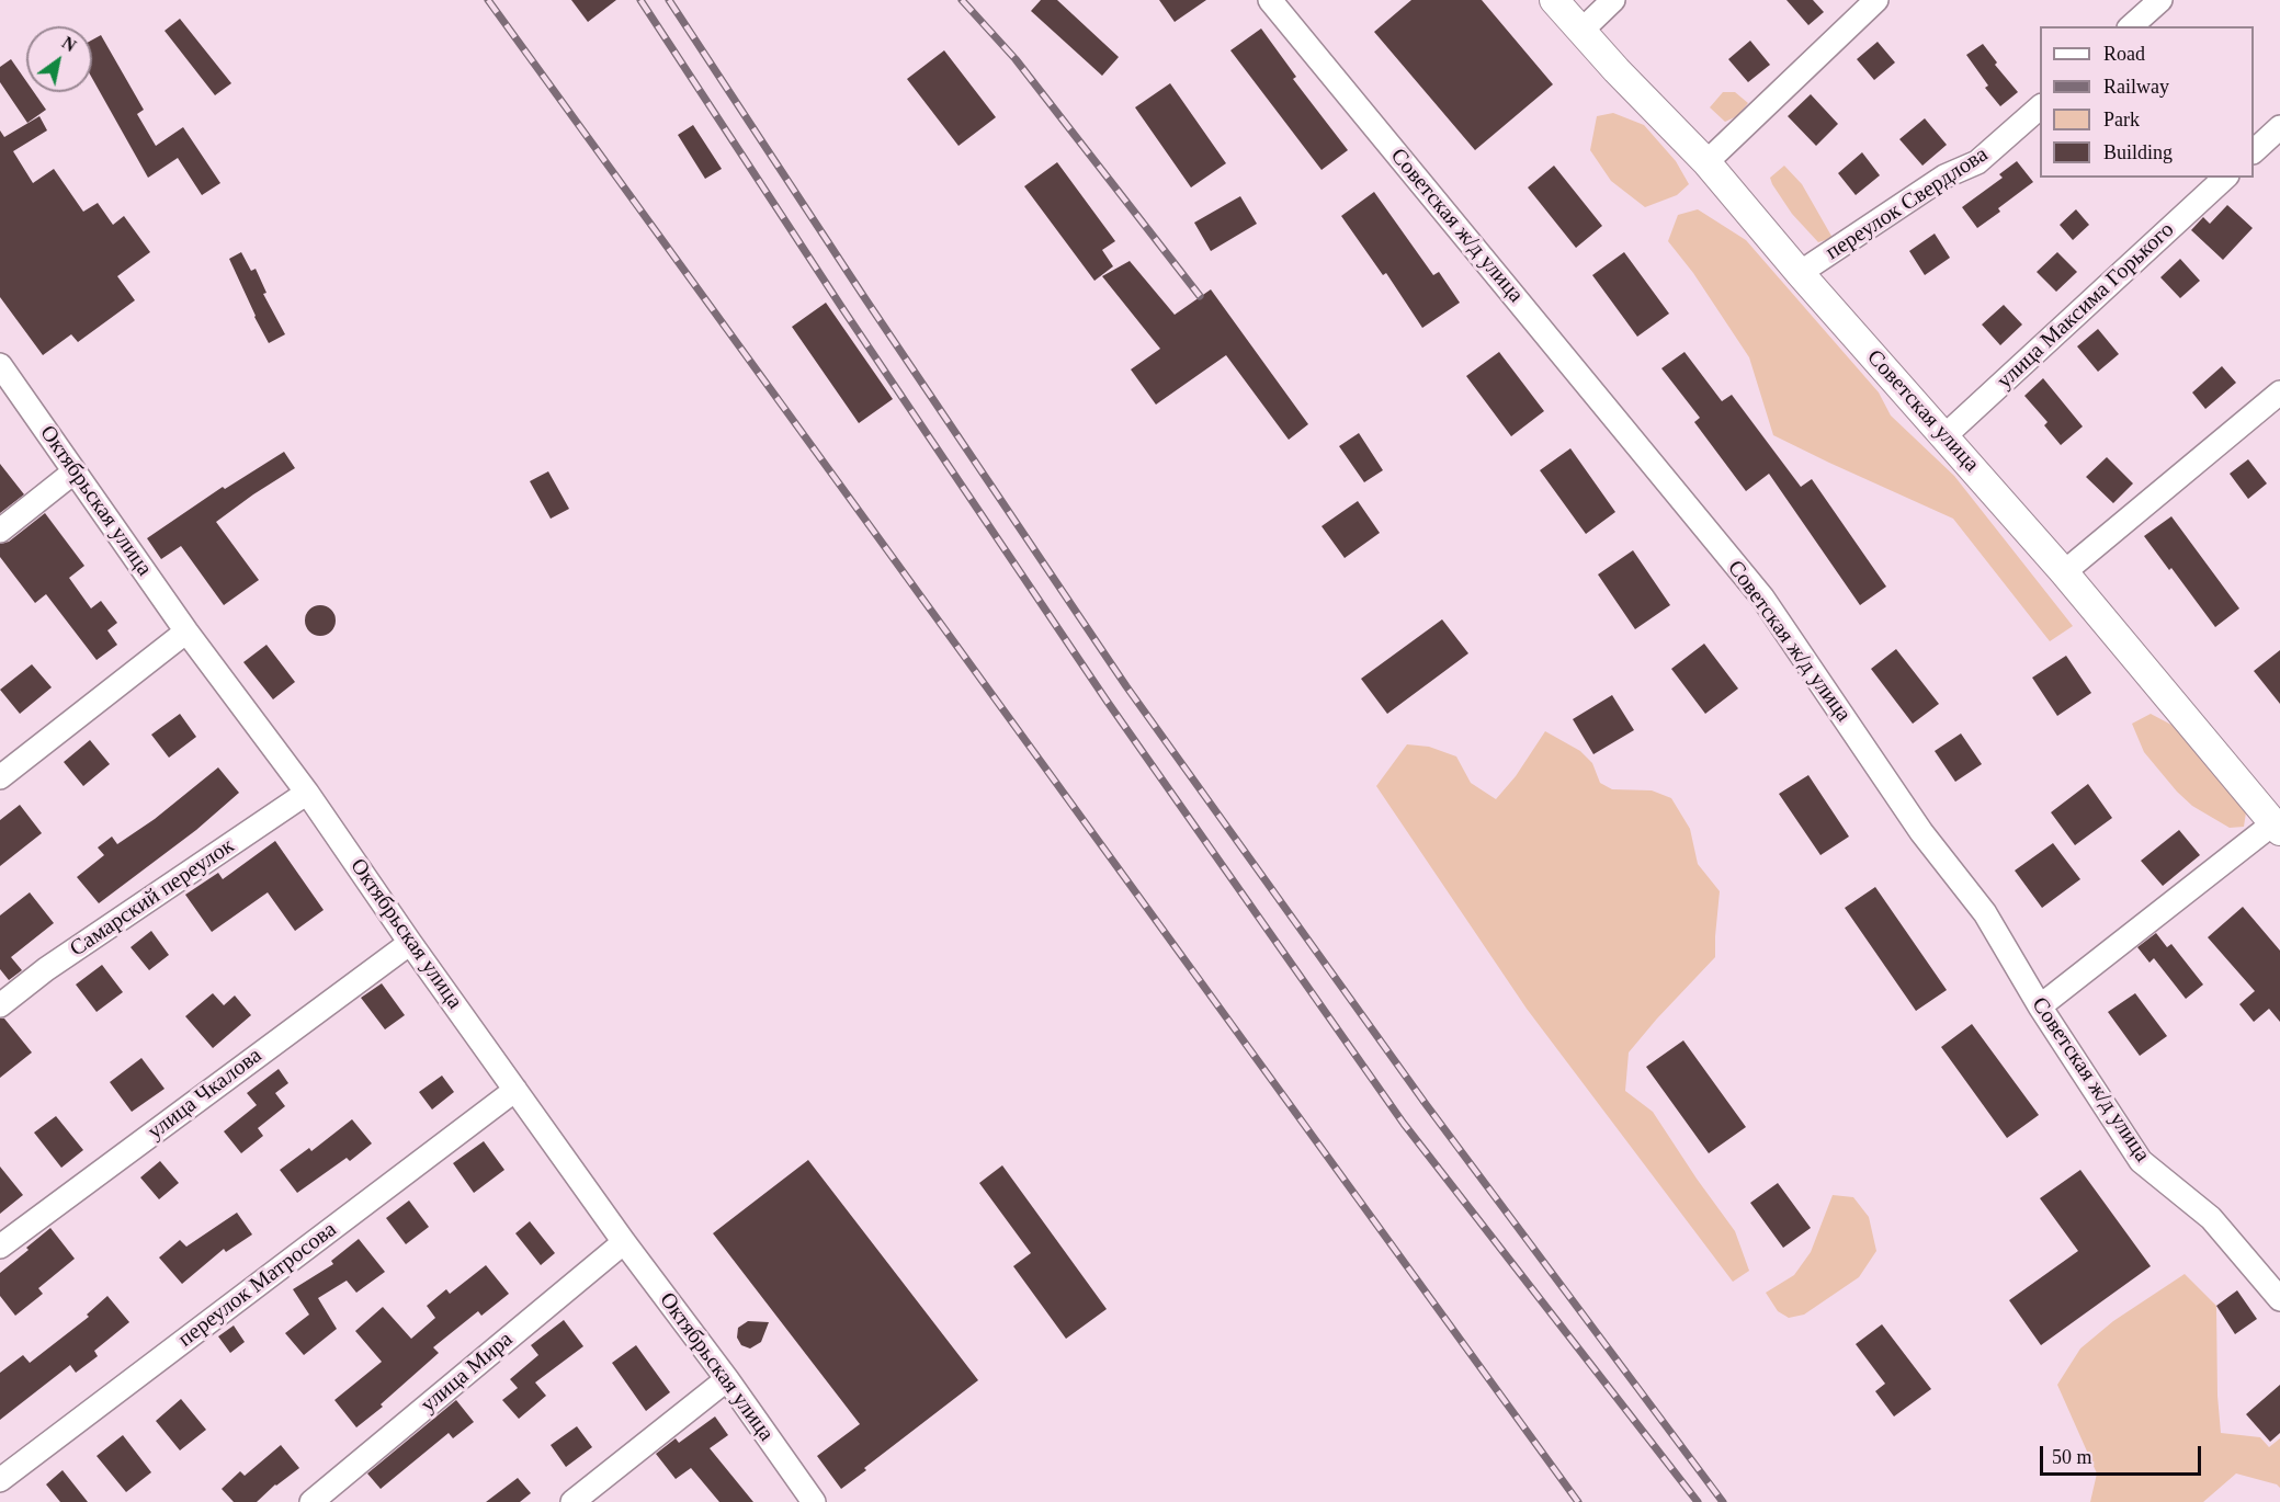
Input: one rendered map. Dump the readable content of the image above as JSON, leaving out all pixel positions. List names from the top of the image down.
{
  "streets": {
    "main road": ["Советская улица"],
    "street": [
      "переулок Свердлова",
      "Советская ж/д улица",
      "улица Максима Горького",
      "Октябрьская улица",
      "Самарский переулок",
      "улица Чкалова",
      "переулок Матросова",
      "улица Мира"
    ]
  },
  "crossings": [
    ["переулок Свердлова", "Советская улица"],
    ["улица Максима Горького", "Советская улица"],
    ["Октябрьская улица", "Самарский переулок"],
    ["Октябрьская улица", "улица Чкалова"],
    ["Октябрьская улица", "переулок Матросова"],
    ["Октябрьская улица", "улица Мира"]
  ],
  "legend": [
    "Road",
    "Railway",
    "Park",
    "Building"
  ],
  "scale_bar": "50 m",
  "north": "top right"
}
